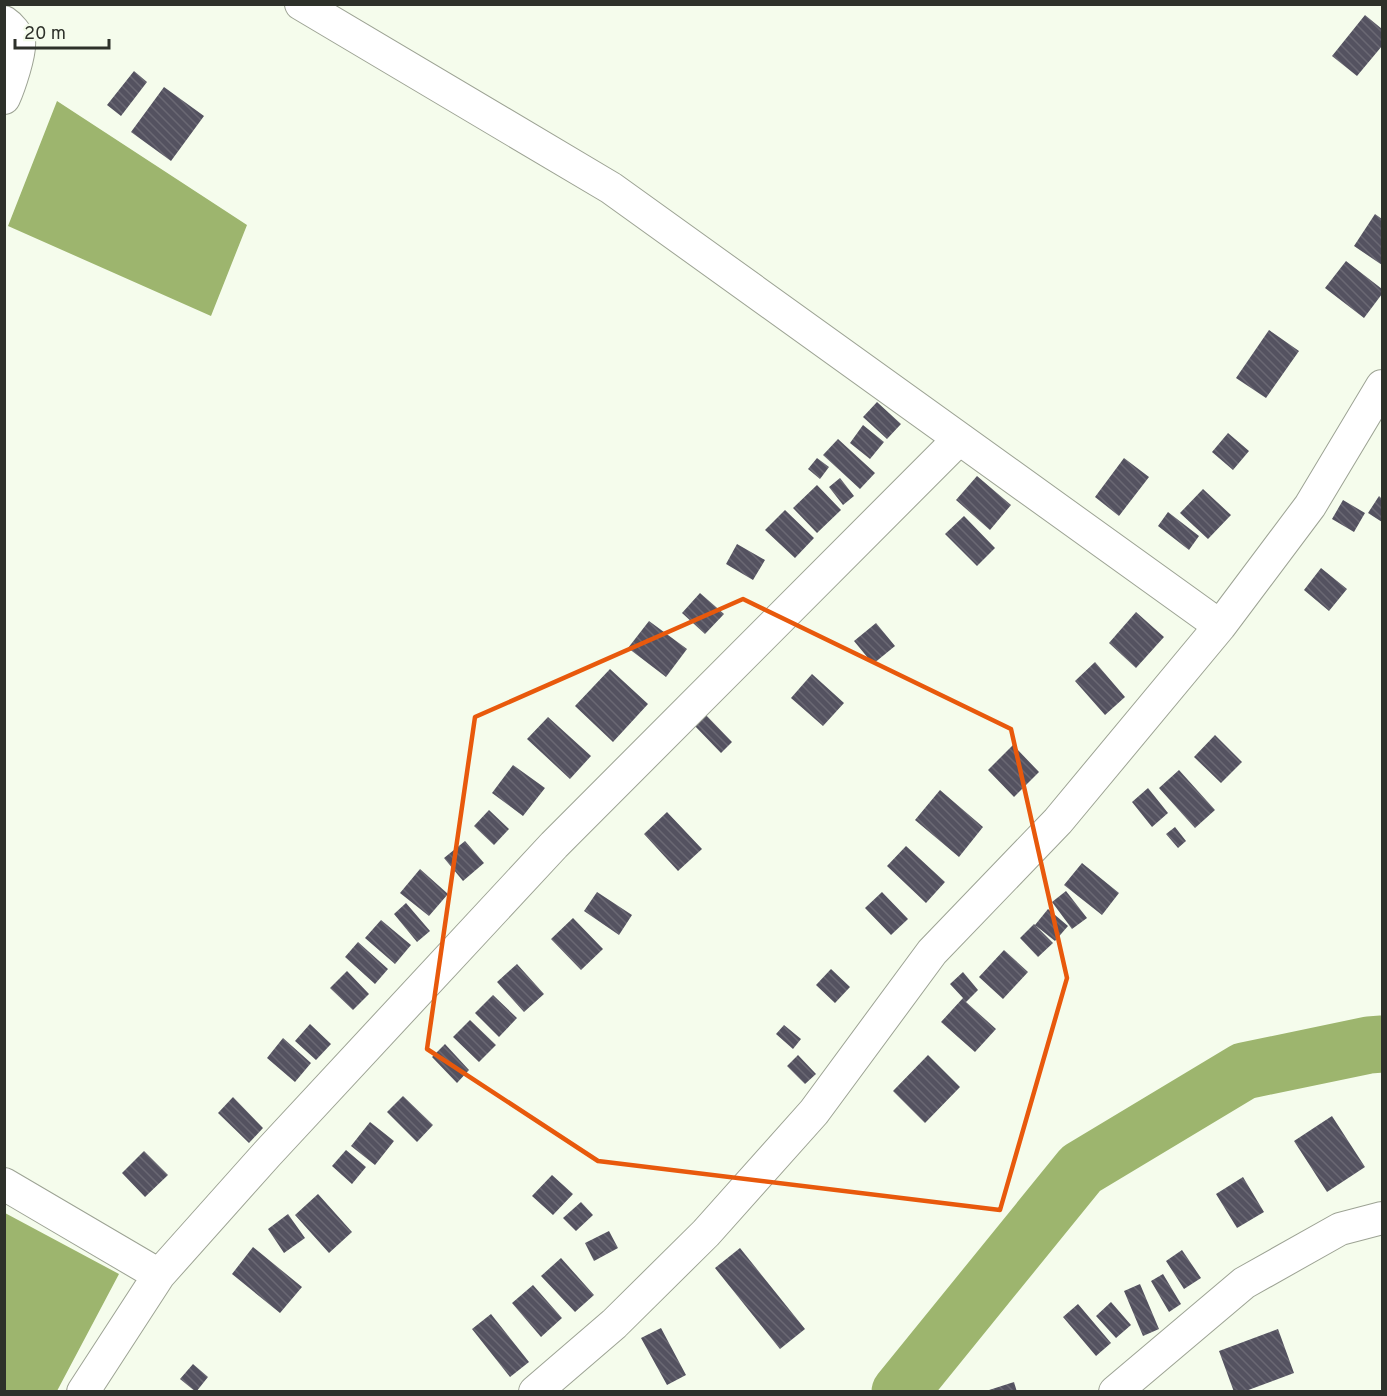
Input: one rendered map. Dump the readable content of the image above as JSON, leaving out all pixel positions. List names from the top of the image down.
{
  "scale_bar": "20 m"
}
